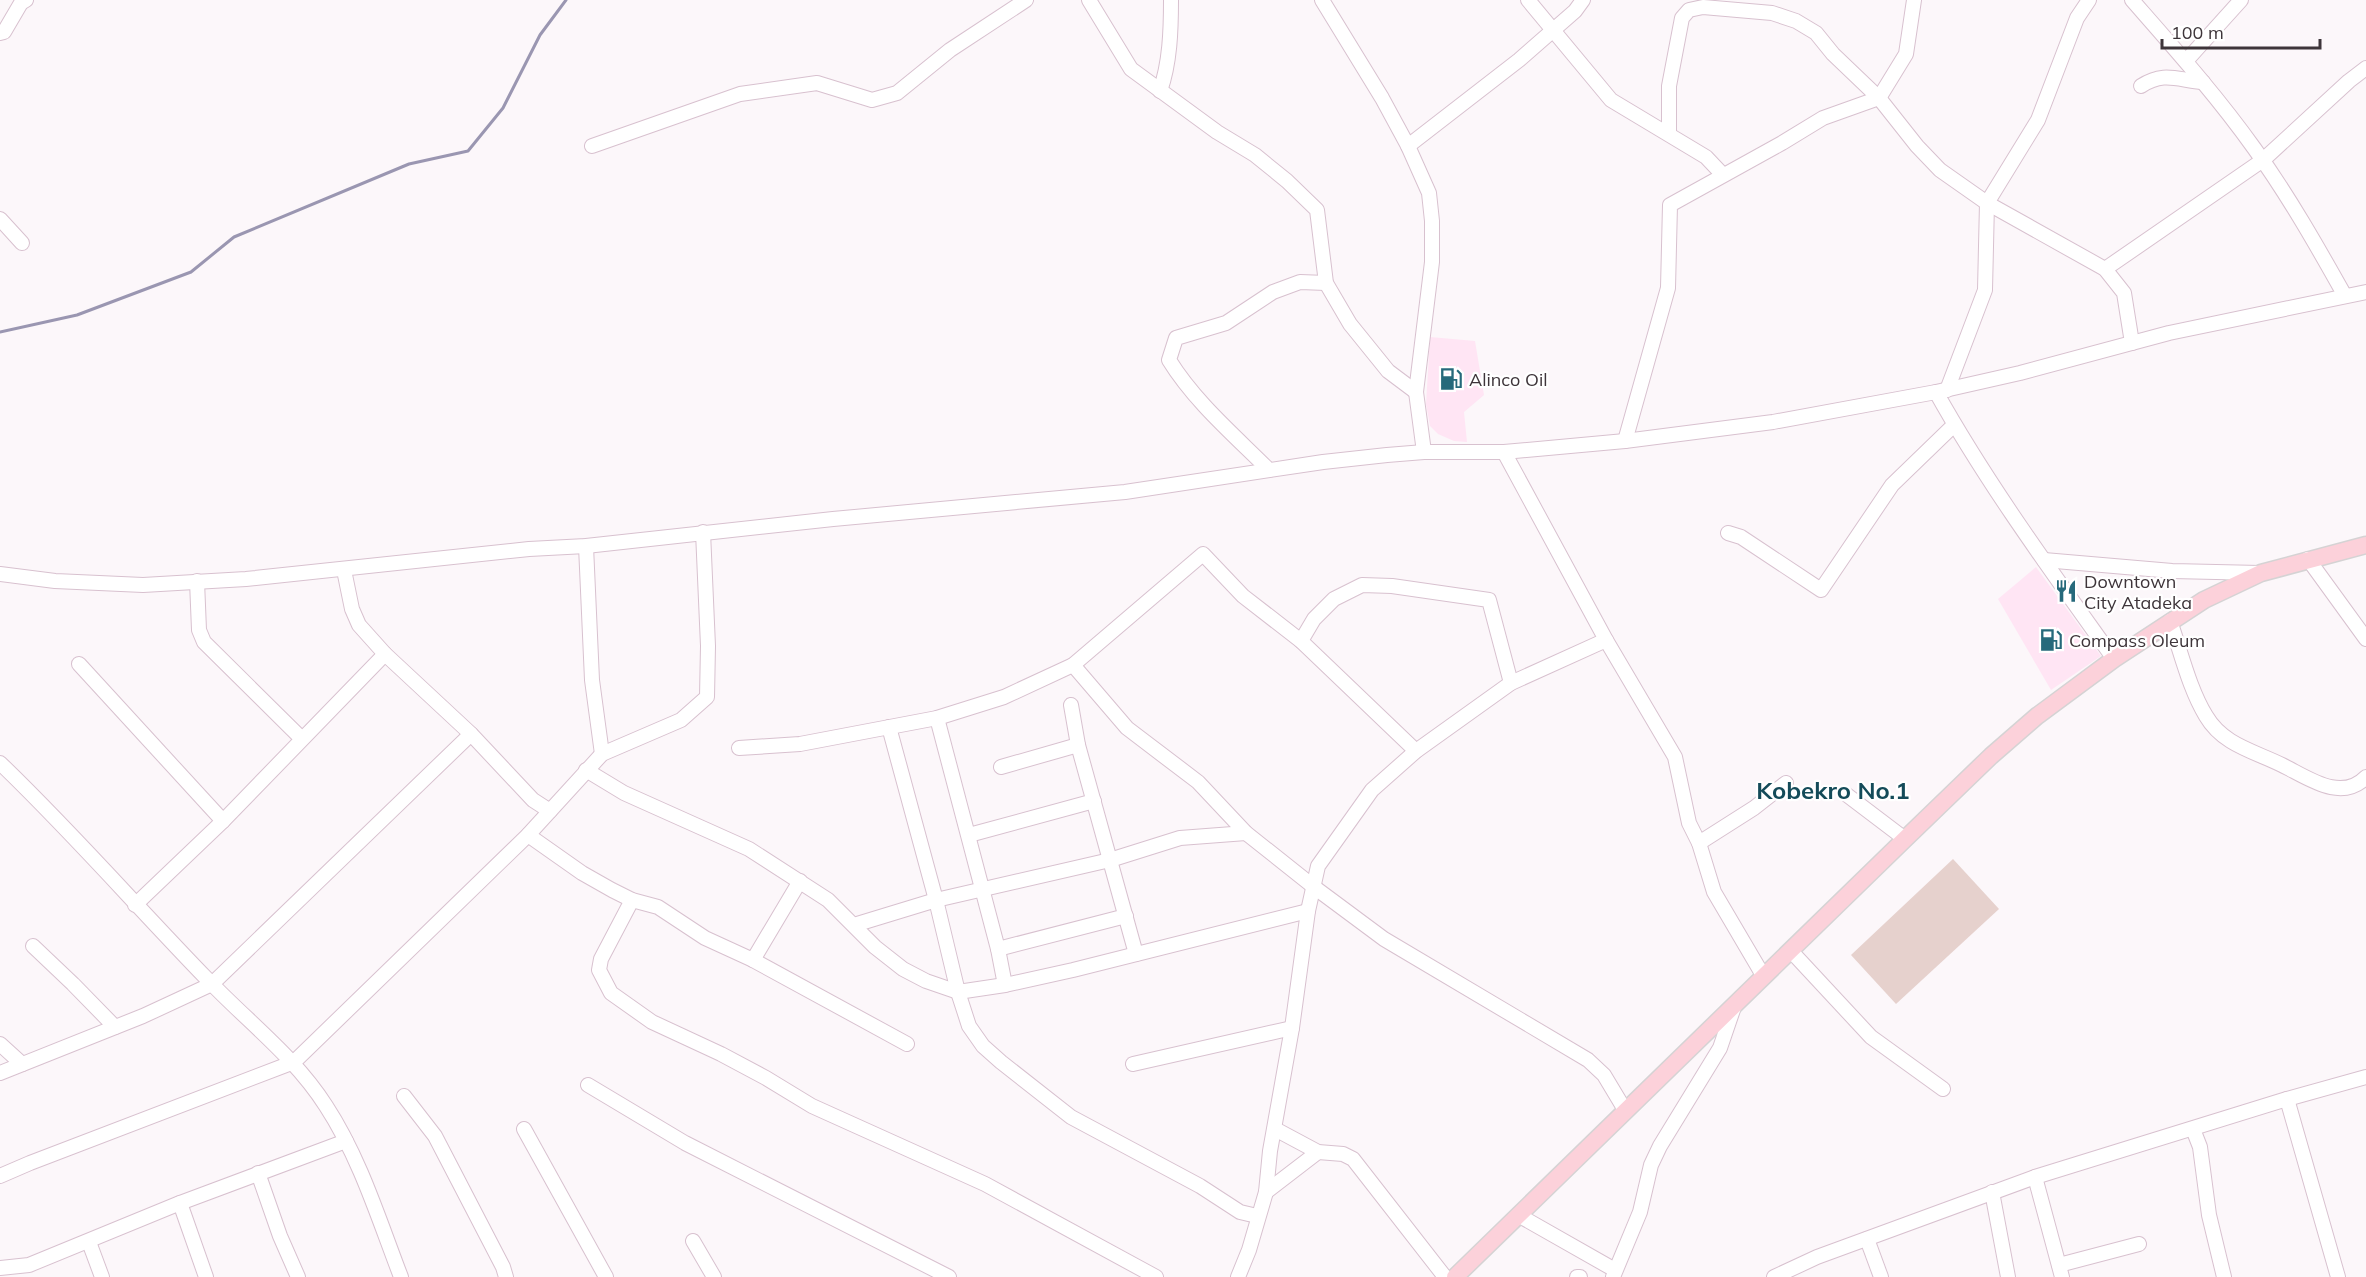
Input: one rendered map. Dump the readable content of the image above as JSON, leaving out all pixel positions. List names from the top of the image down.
{
  "districts": ["Kobekro No.1"],
  "places": {
    "fuel station": ["Alinco Oil", "Compass Oleum"],
    "restaurant": ["Downtown City Atadeka"]
  },
  "scale_bar": "100 m"
}
